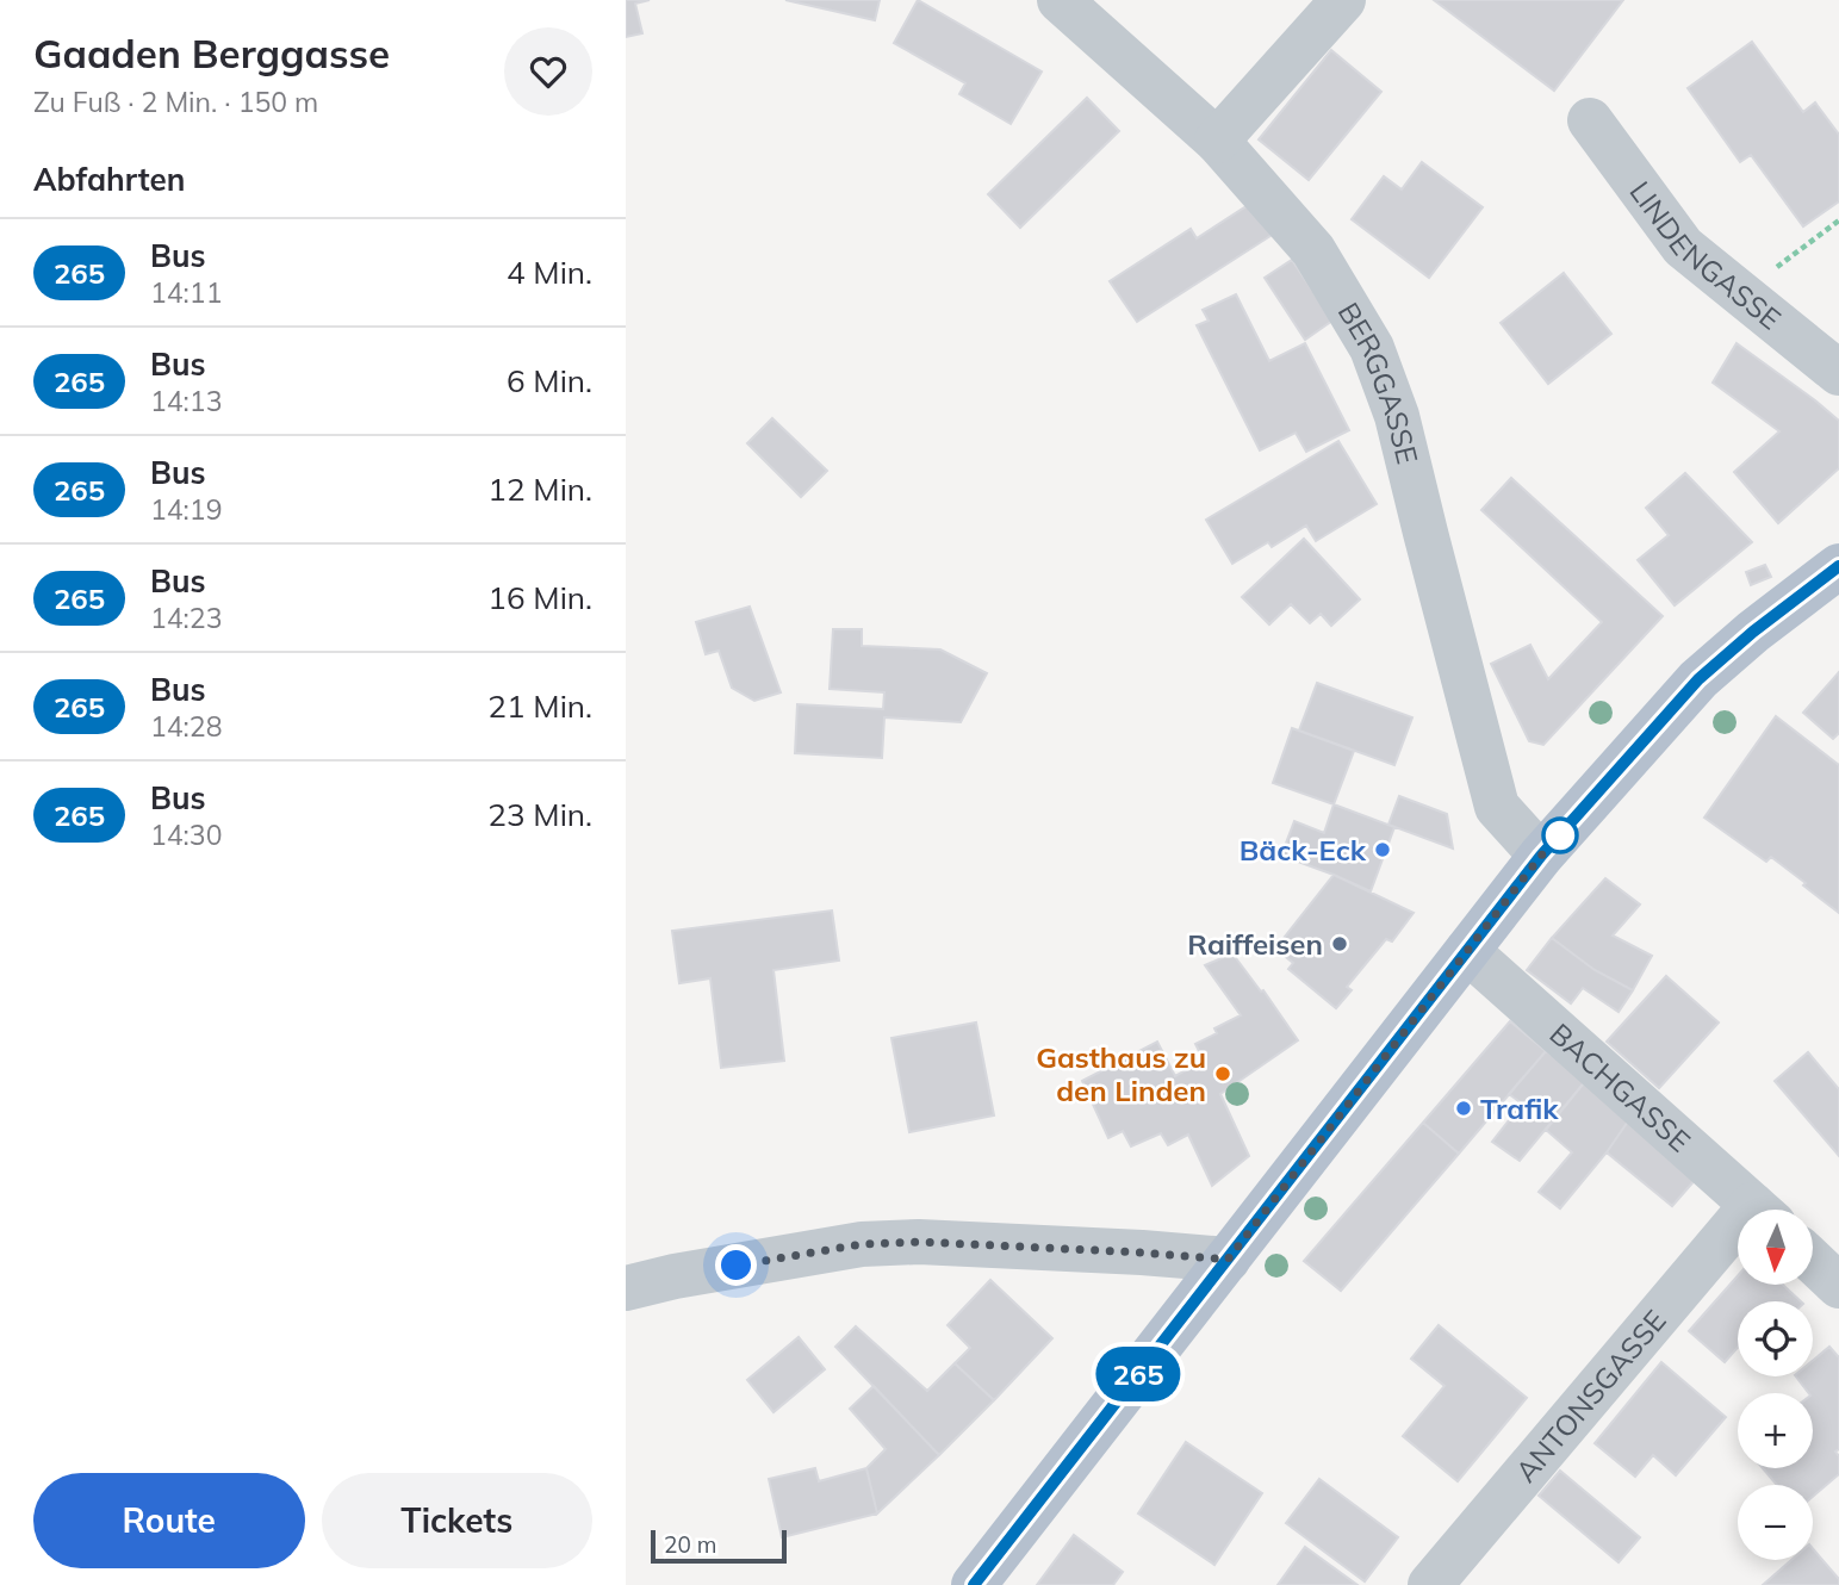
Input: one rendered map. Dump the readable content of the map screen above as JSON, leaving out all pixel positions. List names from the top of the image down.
{
  "streets": {
    "street": [
      "LINDENGASSE",
      "BERGGASSE",
      "BACHGASSE",
      "ANTONSGASSE"
    ]
  },
  "places": [
    "Bäck-Eck",
    "Raiffeisen",
    "Gasthaus zu den Linden",
    "Trafik"
  ],
  "lines": ["bus line 265"],
  "scale_bar": "20 m",
  "north": "bottom",
  "page": {
    "heading": [
      ["Gaaden Berggasse", "Zu Fuß · 2 Min. · 150 m"],
      "Abfahrten"
    ],
    "on_map": "265",
    "list": [
      {
        "mark": "265",
        "name": "Bus",
        "note": "14:11",
        "value": "4 Min."
      },
      {
        "mark": "265",
        "name": "Bus",
        "note": "14:13",
        "value": "6 Min."
      },
      {
        "mark": "265",
        "name": "Bus",
        "note": "14:19",
        "value": "12 Min."
      },
      {
        "mark": "265",
        "name": "Bus",
        "note": "14:23",
        "value": "16 Min."
      },
      {
        "mark": "265",
        "name": "Bus",
        "note": "14:28",
        "value": "21 Min."
      },
      {
        "mark": "265",
        "name": "Bus",
        "note": "14:30",
        "value": "23 Min."
      }
    ],
    "map_buttons": ["+", "−"],
    "buttons": ["Route", "Tickets"],
    "scale": "20 m"
  }
}
